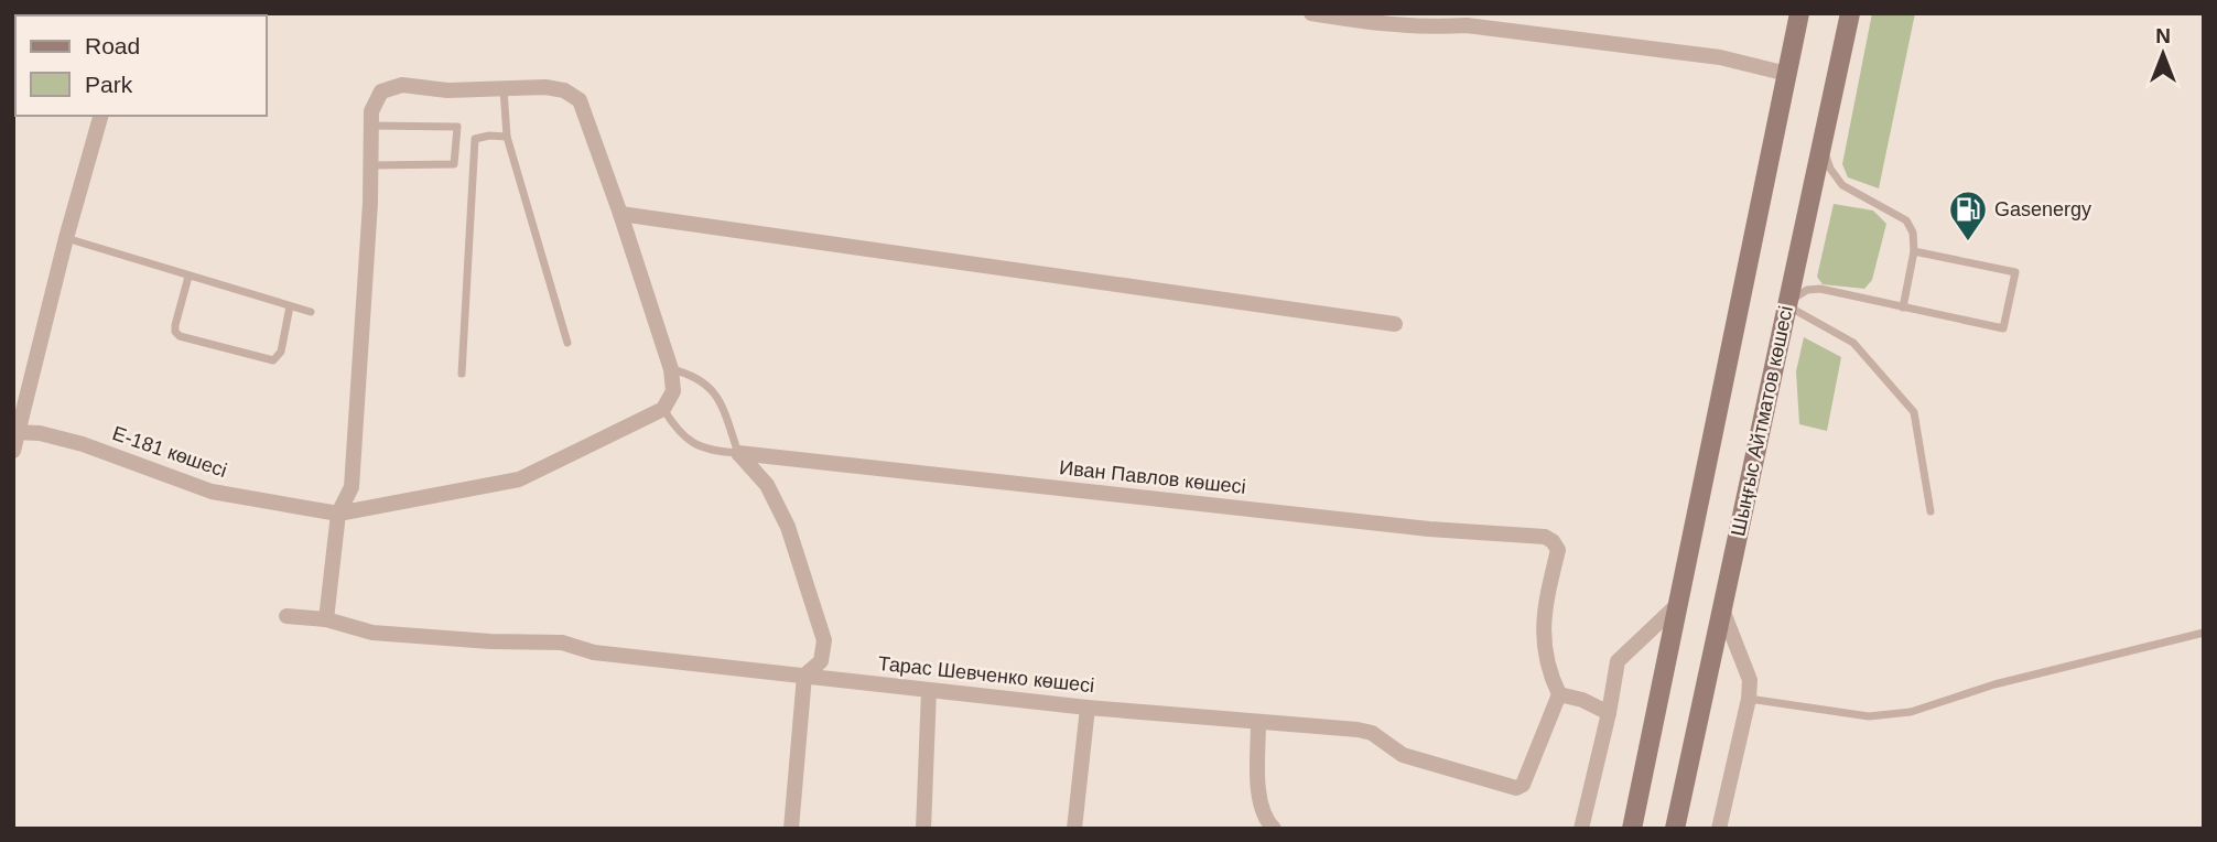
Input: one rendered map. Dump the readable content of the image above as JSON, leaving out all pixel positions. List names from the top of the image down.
{
  "streets": {
    "main road": ["Шыңғыс Айтматов көшесі"],
    "street": ["Е-181 көшесі", "Иван Павлов көшесі", "Тарас Шевченко көшесі"]
  },
  "crossings": [
    ["Иван Павлов көшесі", "Тарас Шевченко көшесі"]
  ],
  "places": {
    "fuel station": ["Gasenergy"]
  },
  "legend": ["Road", "Park"],
  "north": "top"
}
